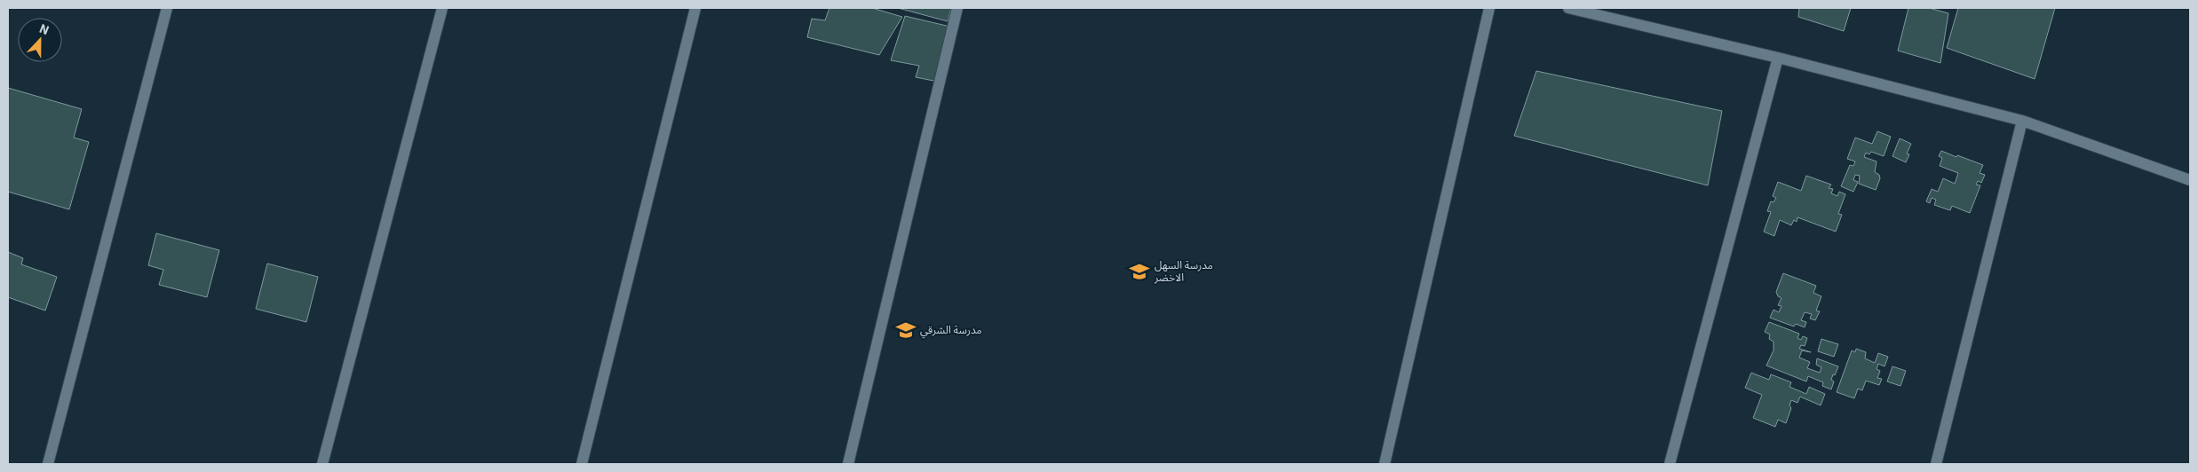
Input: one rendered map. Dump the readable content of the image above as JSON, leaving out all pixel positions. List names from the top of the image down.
{
  "places": {
    "school or university": ["مدرسة السهل الاخضر", "مدرسة الشرقي"]
  },
  "north": "top"
}
